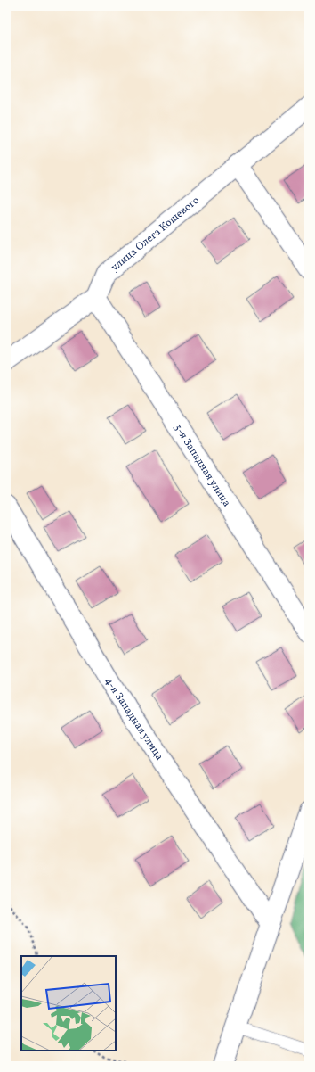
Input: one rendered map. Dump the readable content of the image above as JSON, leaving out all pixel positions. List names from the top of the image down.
{
  "streets": {
    "street": ["улица Олега Кошевого", "3-я Западная улица", "4-я Западная улица"]
  },
  "crossings": [
    ["улица Олега Кошевого", "3-я Западная улица"]
  ]
}
